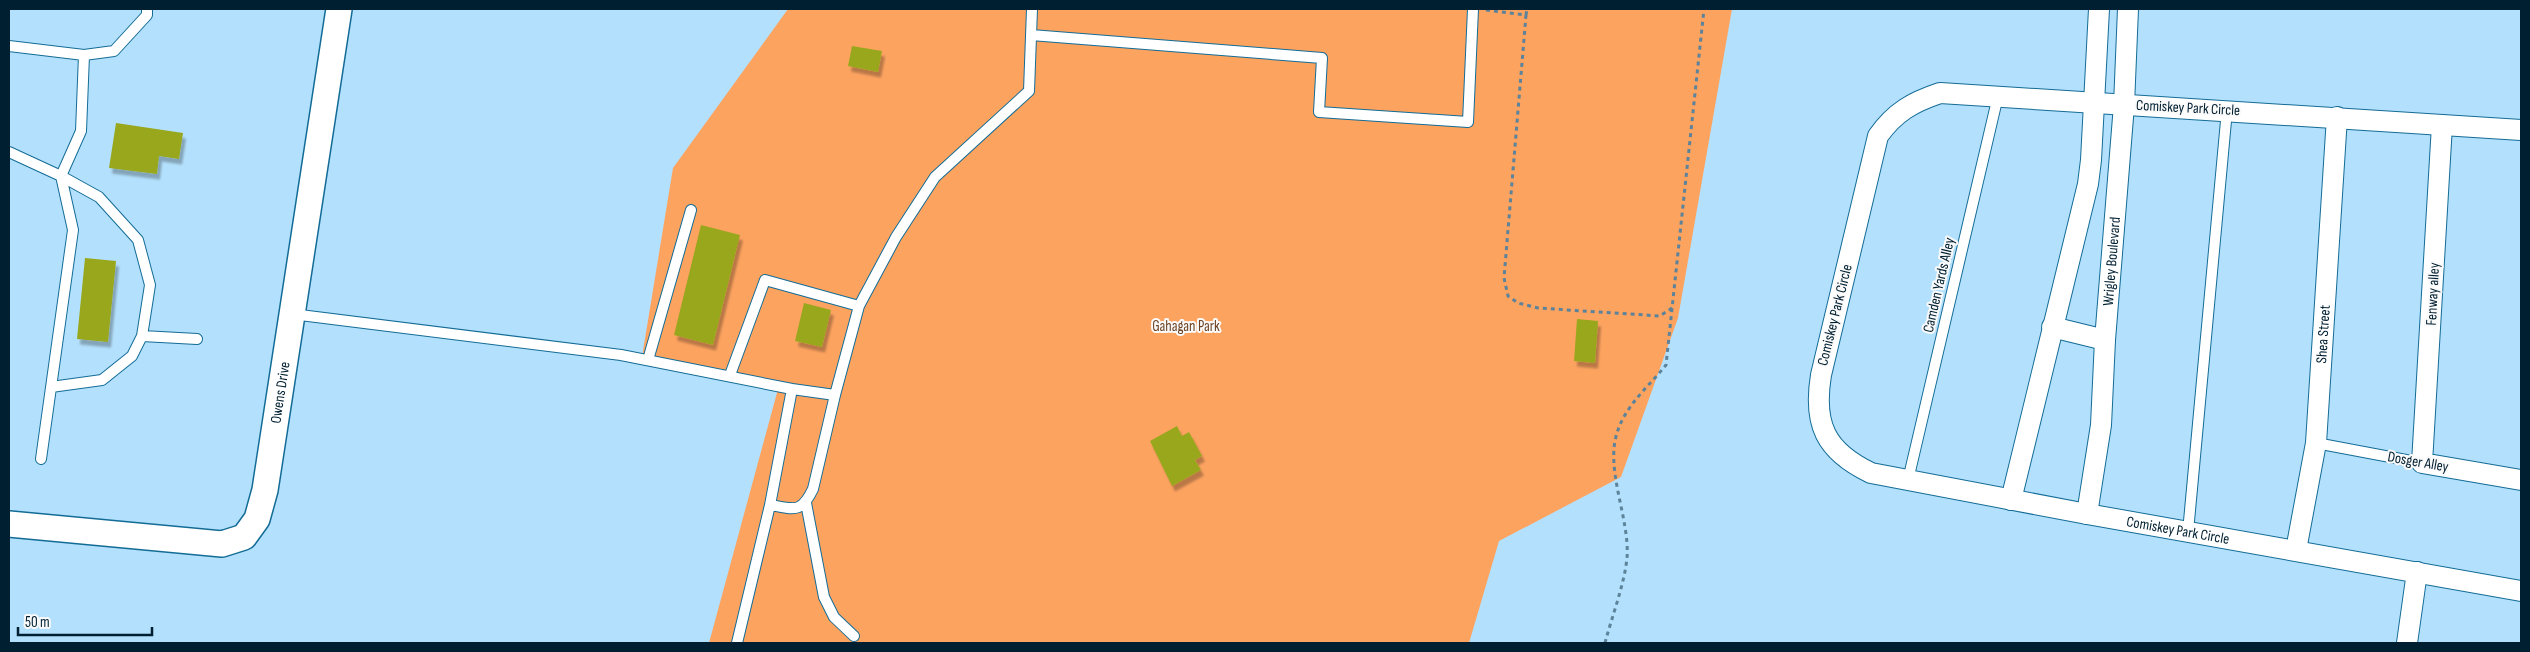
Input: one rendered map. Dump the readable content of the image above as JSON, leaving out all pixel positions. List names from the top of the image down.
{
  "streets": {
    "street": [
      "Comiskey Park Circle",
      "Wrigley Boulevard",
      "Fenway alley",
      "Shea Street",
      "Owens Drive",
      "Dosger Alley"
    ],
    "lane": ["Camden Yards Alley"]
  },
  "crossings": [
    ["Comiskey Park Circle", "Wrigley Boulevard"],
    ["Comiskey Park Circle", "Camden Yards Alley"],
    ["Comiskey Park Circle", "Fenway alley"],
    ["Comiskey Park Circle", "Shea Street"],
    ["Fenway alley", "Dosger Alley"],
    ["Shea Street", "Dosger Alley"]
  ],
  "parks": ["Gahagan Park"],
  "scale_bar": "50 m"
}
